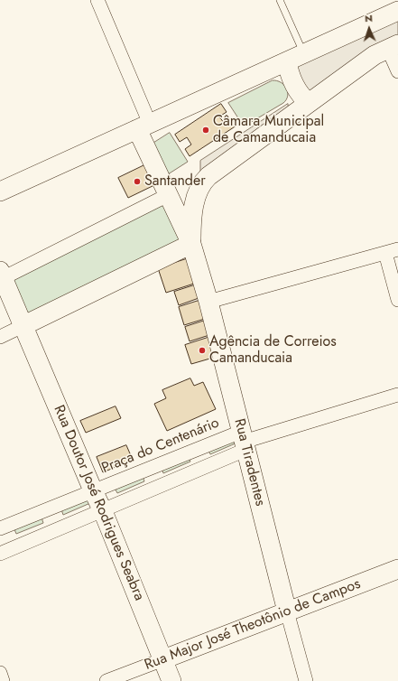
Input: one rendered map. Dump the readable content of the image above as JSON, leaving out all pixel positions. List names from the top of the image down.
{
  "streets": {
    "main road": ["Rua Tiradentes", "Rua Doutor José Rodrigues Seabra", "Rua Major José Theotônio de Campos"],
    "street": ["Praça do Centenário"]
  },
  "crossings": [
    ["Praça do Centenário", "Rua Tiradentes"],
    ["Praça do Centenário", "Rua Doutor José Rodrigues Seabra"],
    ["Rua Tiradentes", "Rua Major José Theotônio de Campos"],
    ["Rua Doutor José Rodrigues Seabra", "Rua Major José Theotônio de Campos"]
  ],
  "places": ["Câmara Municipal de Camanducaia", "Santander", "Agência de Correios Camanducaia"],
  "north": "top"
}
